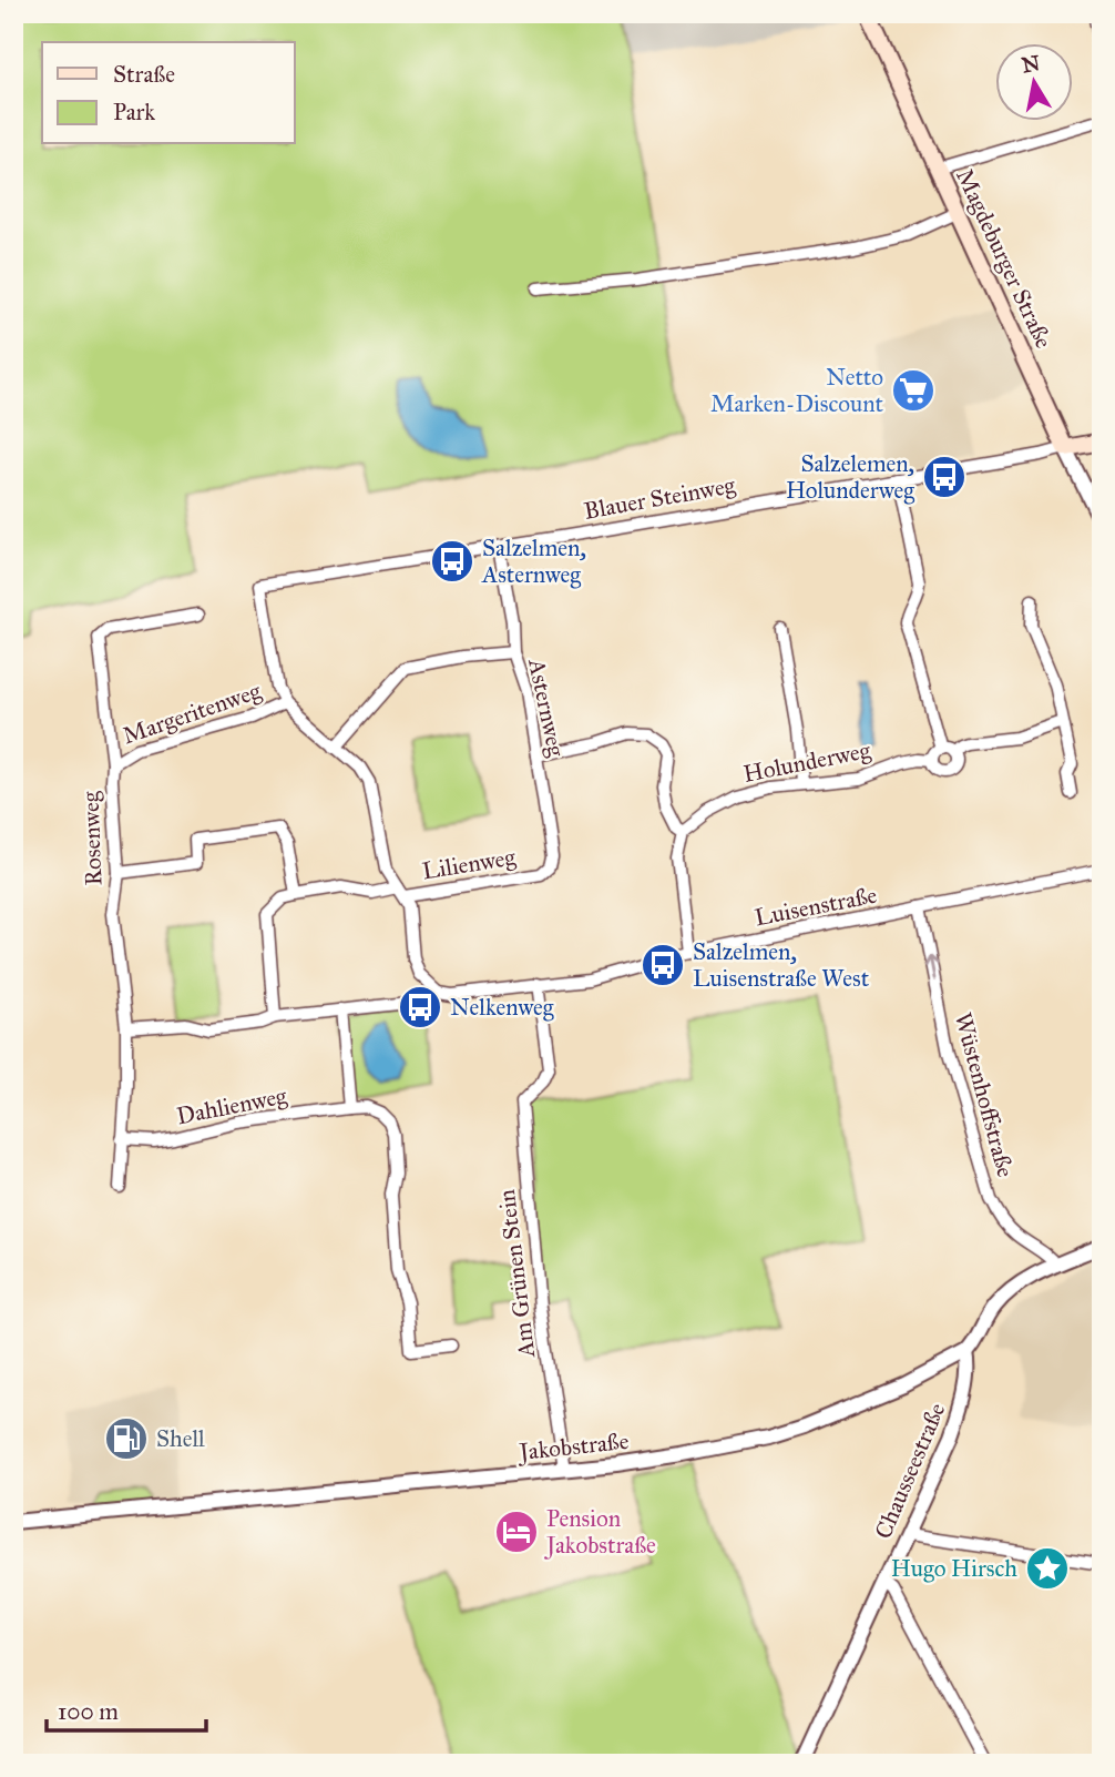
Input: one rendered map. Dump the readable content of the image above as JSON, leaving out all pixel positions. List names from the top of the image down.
{
  "streets": {
    "main road": ["Magdeburger Straße"],
    "street": [
      "Blauer Steinweg",
      "Asternweg",
      "Margeritenweg",
      "Holunderweg",
      "Rosenweg",
      "Lilienweg",
      "Luisenstraße",
      "Wüstenhoffstraße",
      "Dahlienweg",
      "Am Grünen Stein",
      "Jakobstraße",
      "Chausseestraße"
    ]
  },
  "crossings": [
    ["Magdeburger Straße", "Blauer Steinweg"],
    ["Blauer Steinweg", "Asternweg"],
    ["Blauer Steinweg", "Margeritenweg"],
    ["Asternweg", "Lilienweg"],
    ["Margeritenweg", "Rosenweg"],
    ["Rosenweg", "Luisenstraße"],
    ["Rosenweg", "Dahlienweg"],
    ["Luisenstraße", "Wüstenhoffstraße"],
    ["Luisenstraße", "Am Grünen Stein"],
    ["Wüstenhoffstraße", "Chausseestraße"],
    ["Am Grünen Stein", "Jakobstraße"],
    ["Jakobstraße", "Chausseestraße"]
  ],
  "one_way": ["Wüstenhoffstraße"],
  "places": {
    "supermarket": ["Netto Marken-Discount"],
    "bus stop": [
      "Salzelemen, Holunderweg",
      "Salzelmen, Asternweg",
      "Salzelmen, Luisenstraße West",
      "Nelkenweg"
    ],
    "fuel station": ["Shell"],
    "hotel": ["Pension Jakobstraße"],
    "place": ["Hugo Hirsch"]
  },
  "legend": ["Straße", "Park"],
  "scale_bar": "100 m",
  "north": "top"
}
